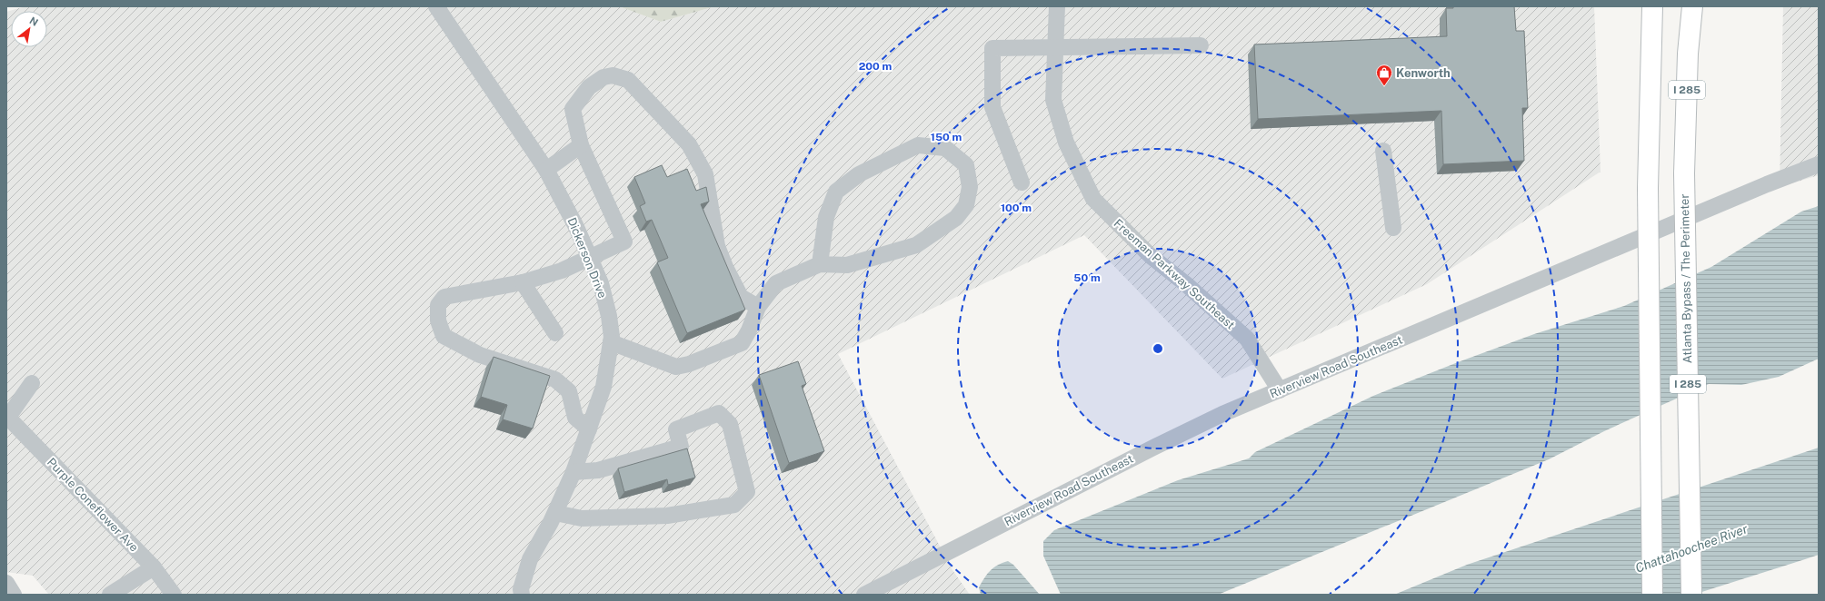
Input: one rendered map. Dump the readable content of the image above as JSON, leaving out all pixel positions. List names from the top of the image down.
{
  "streets": {
    "highway": ["I 285", "Atlanta Bypass / The Perimeter"],
    "street": [
      "Dickerson Drive",
      "Freeman Parkway Southeast",
      "Riverview Road Southeast",
      "Purple Coneflower Ave"
    ]
  },
  "crossings": [
    ["Freeman Parkway Southeast", "Riverview Road Southeast"]
  ],
  "water": ["Chattahoochee River"],
  "places": {
    "shop": ["Kenworth"]
  },
  "north": "top right",
  "rings": [
    "200 m",
    "150 m",
    "100 m",
    "50 m"
  ]
}
